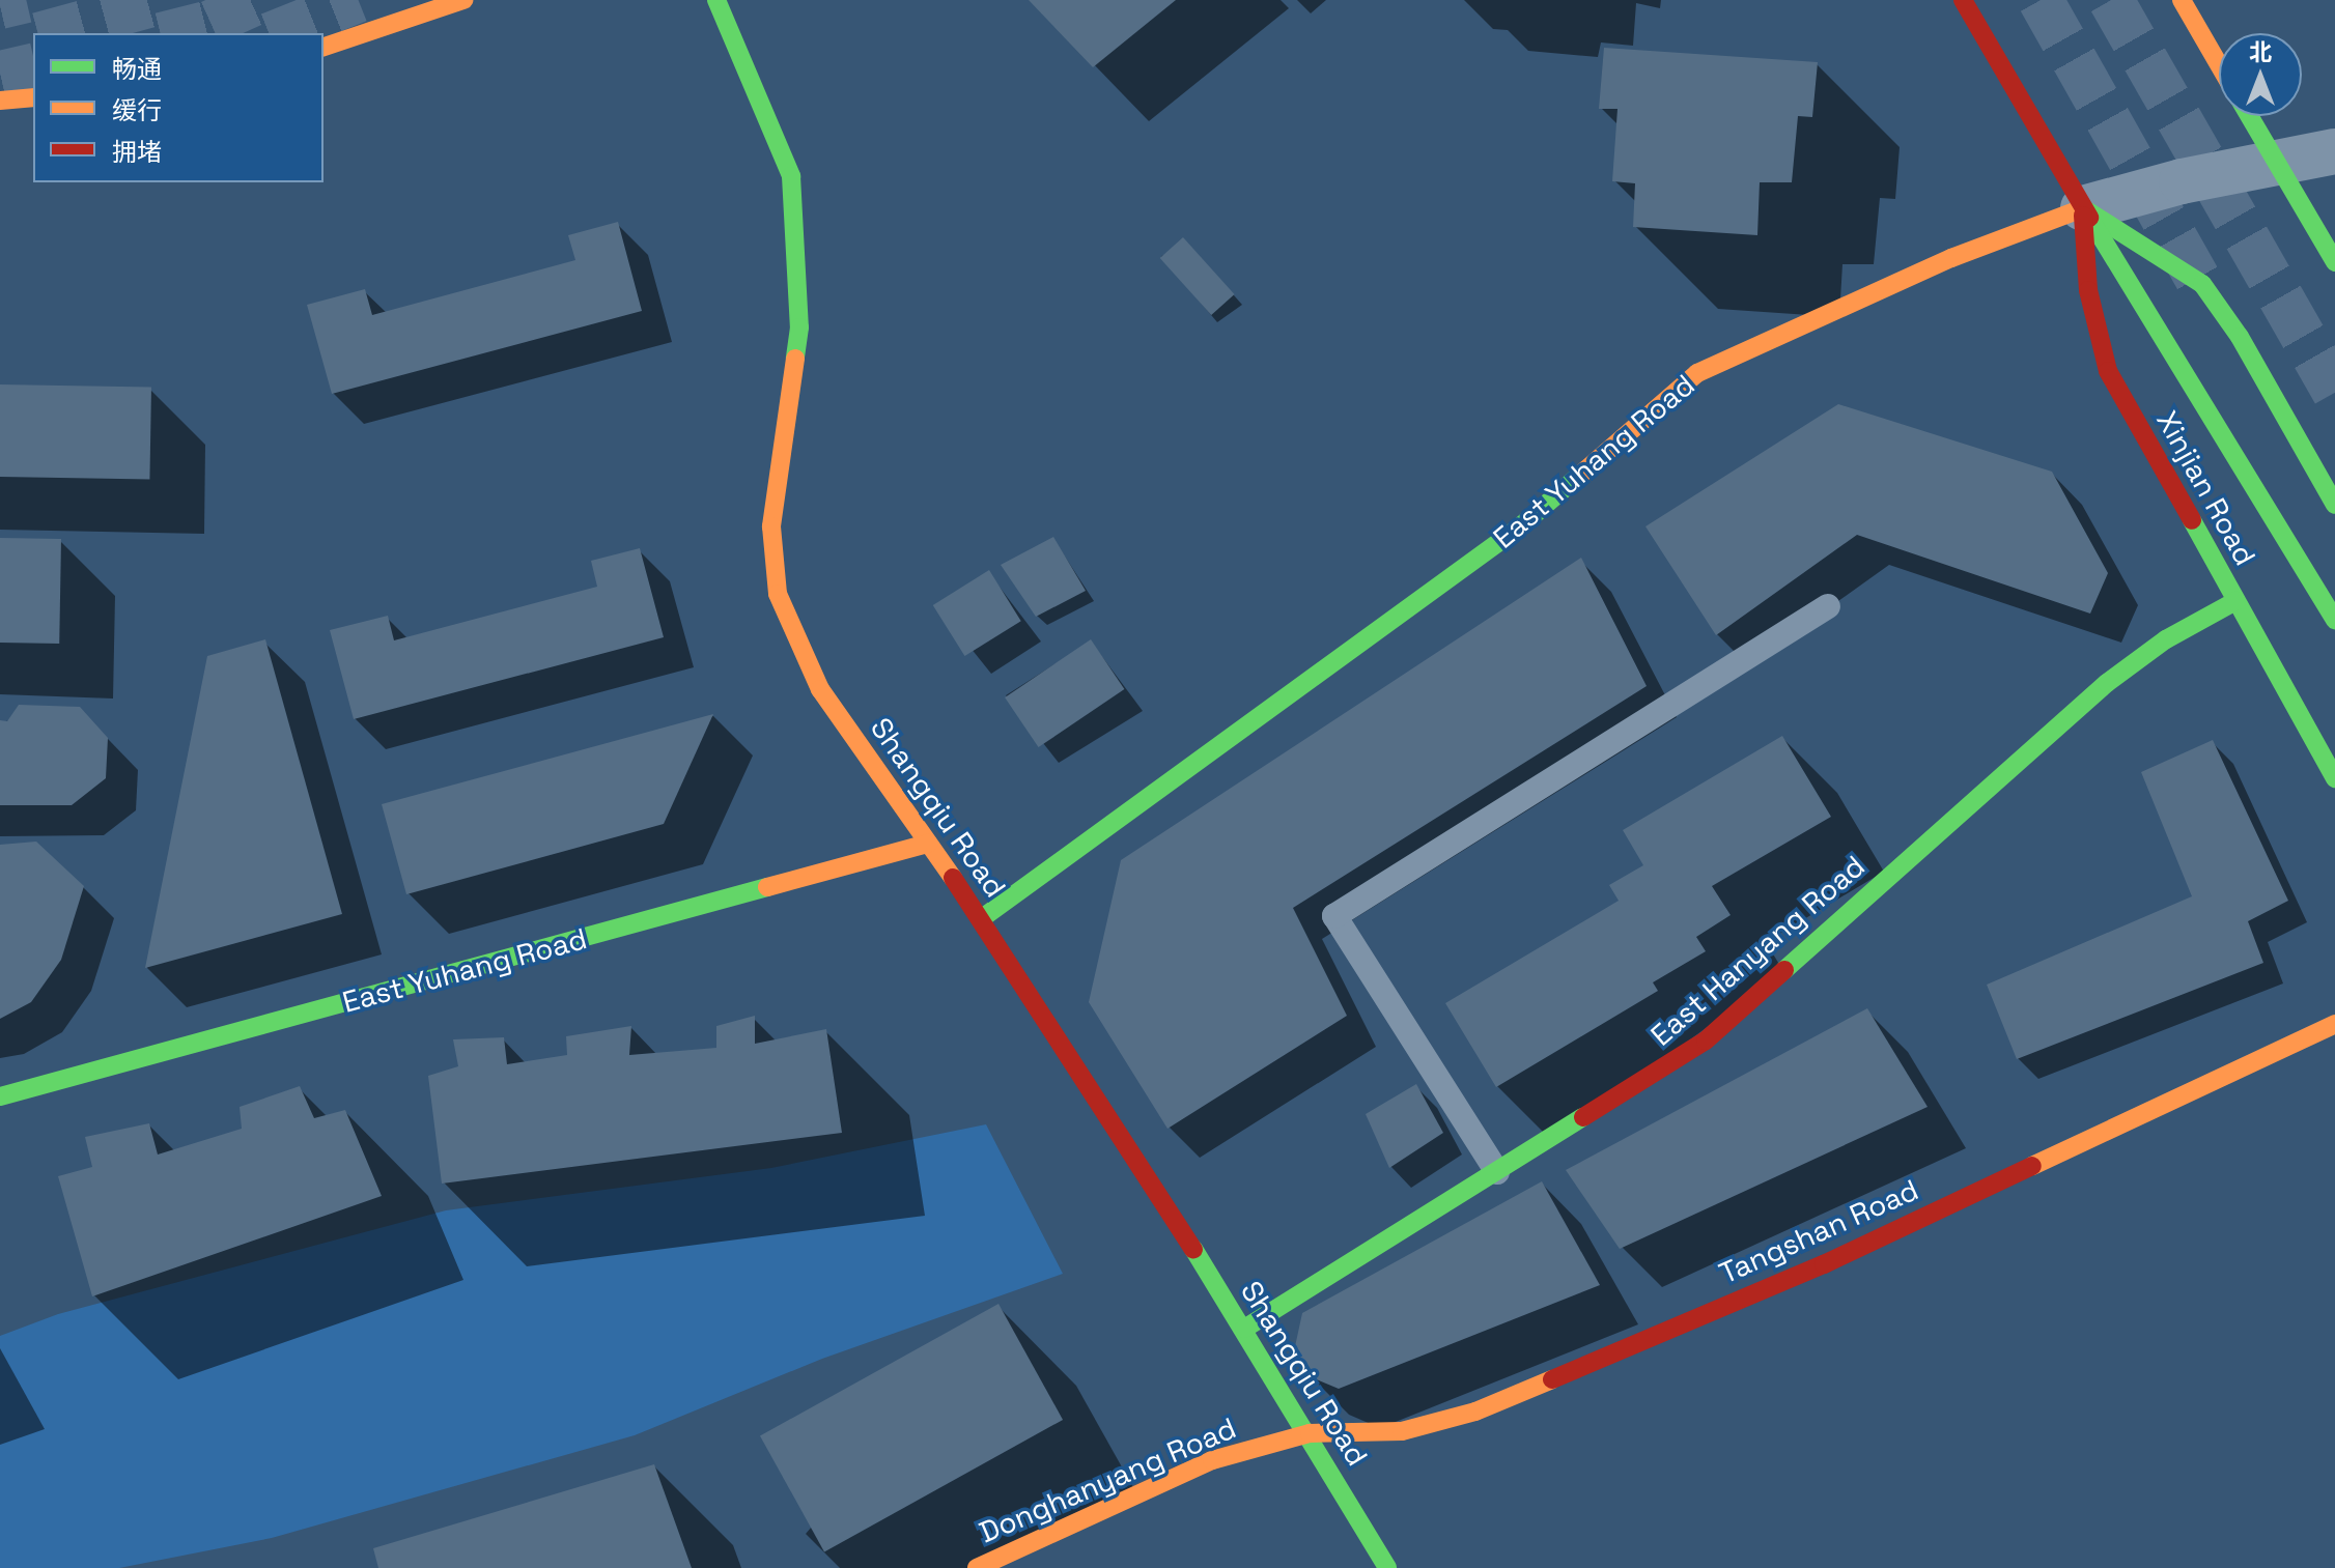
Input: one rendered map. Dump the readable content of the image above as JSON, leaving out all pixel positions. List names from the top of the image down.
{
  "streets": {
    "street": [
      "East Yuhang Road",
      "Xinjian Road",
      "Shangqiu Road",
      "East Hanyang Road",
      "Tangshan Road",
      "Donghanyang Road"
    ]
  },
  "crossings": [
    ["East Yuhang Road", "Xinjian Road"],
    ["East Yuhang Road", "Shangqiu Road"],
    ["Xinjian Road", "East Hanyang Road"],
    ["Shangqiu Road", "East Hanyang Road"],
    ["Shangqiu Road", "Tangshan Road"],
    ["Shangqiu Road", "Donghanyang Road"],
    ["Tangshan Road", "Donghanyang Road"]
  ],
  "legend": ["畅通", "缓行", "拥堵"],
  "north": "top"
}
